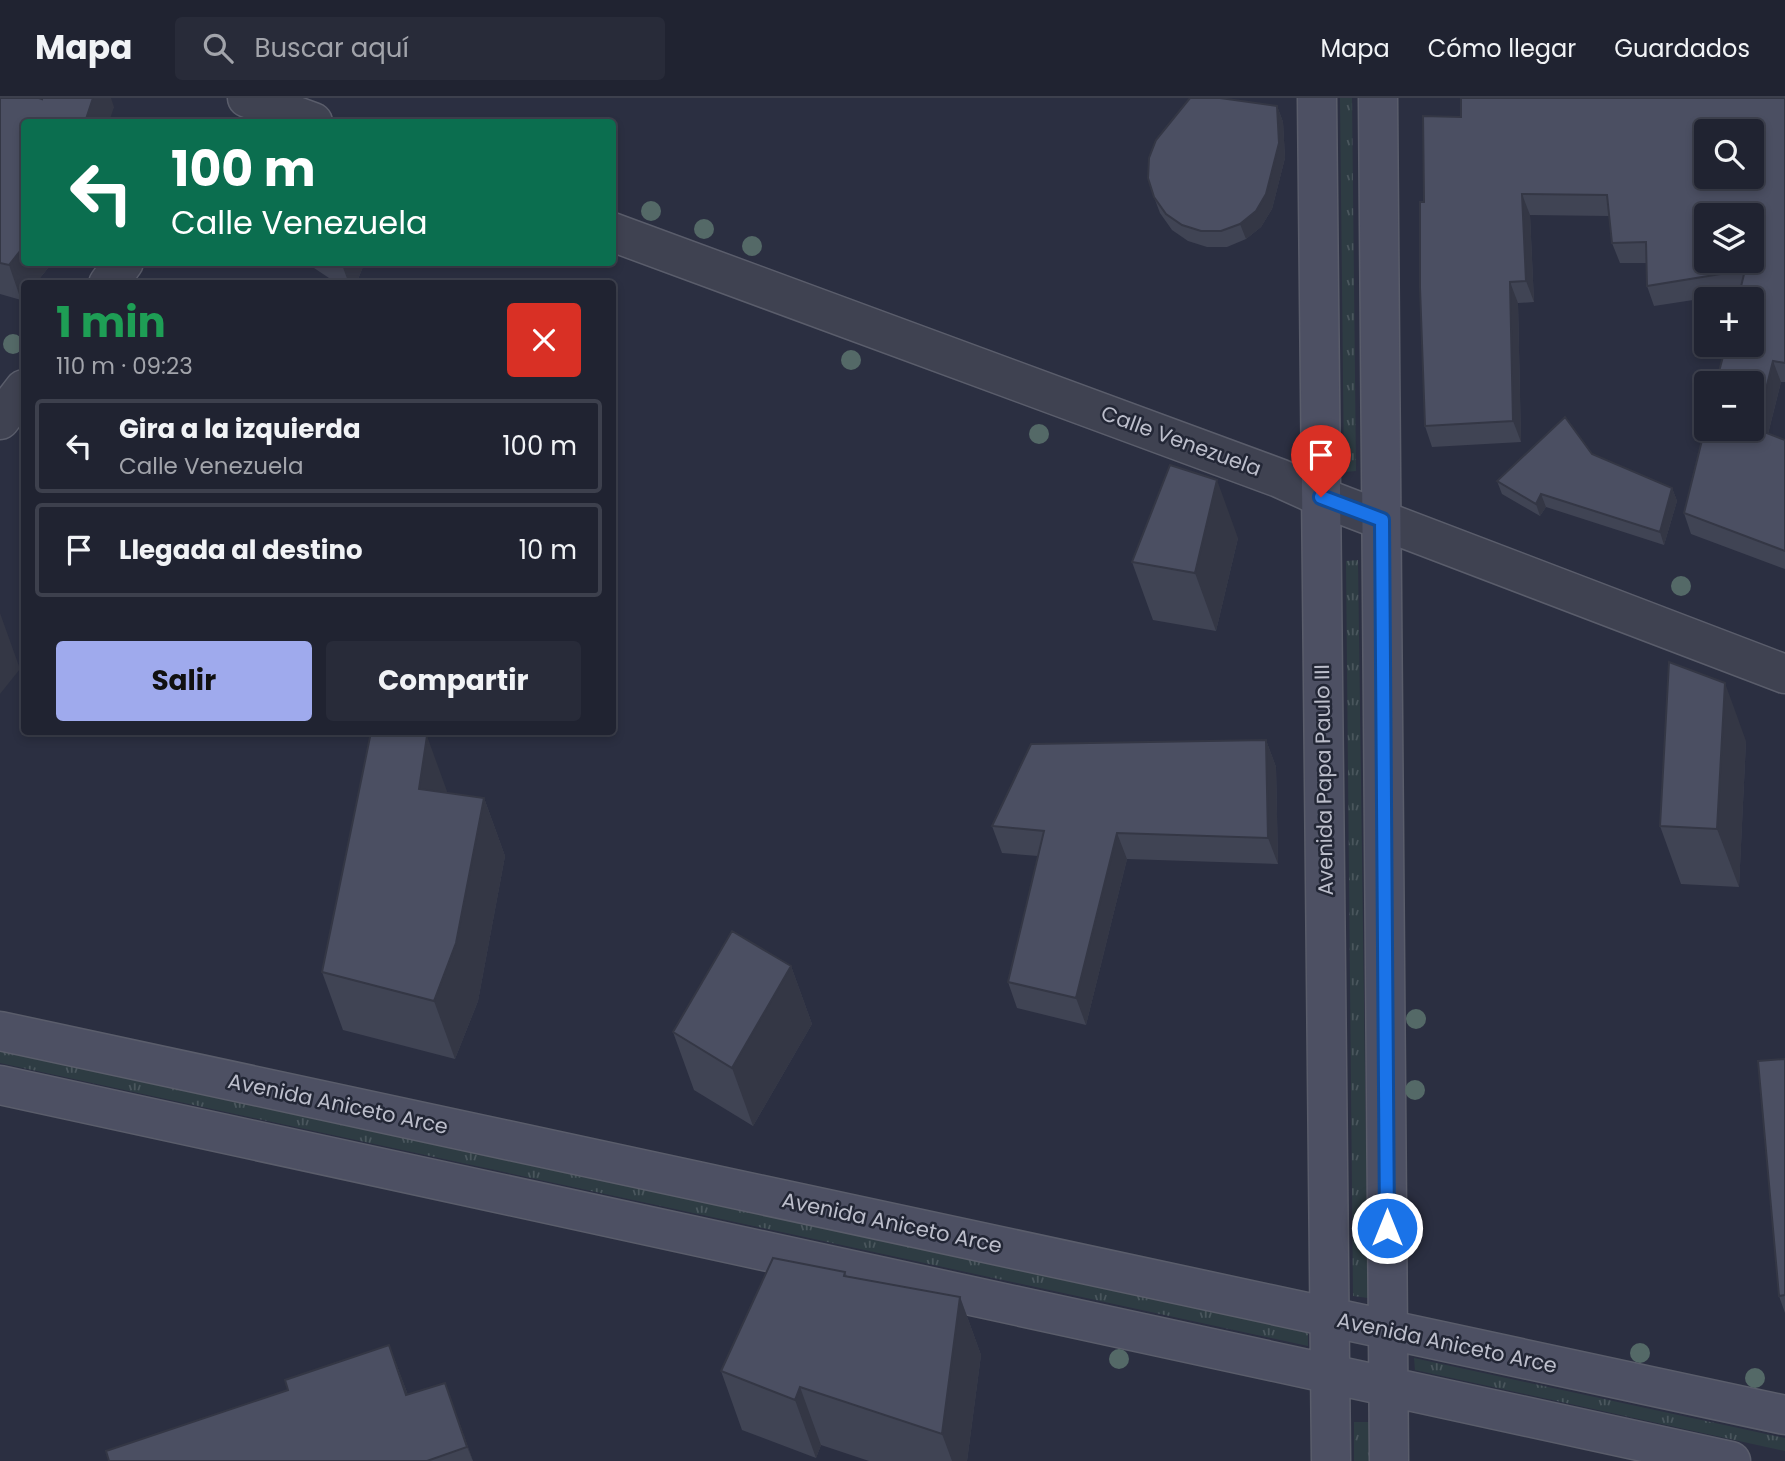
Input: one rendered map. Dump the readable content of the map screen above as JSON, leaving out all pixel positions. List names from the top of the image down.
{
  "streets": {
    "main road": ["Avenida Papa Paulo III", "Avenida Aniceto Arce"],
    "street": ["Calle Venezuela"]
  },
  "crossings": [
    ["Calle Venezuela", "Avenida Papa Paulo III"],
    ["Avenida Papa Paulo III", "Avenida Aniceto Arce"]
  ],
  "page": {
    "header": "Mapa",
    "search": "Buscar aquí",
    "nav": ["Mapa", "Cómo llegar", "Guardados"],
    "map_buttons": ["+", "−"],
    "turn": ["100 m", "Calle Venezuela"],
    "heading": ["1 min", "110 m · 09:23"],
    "list": [
      {
        "name": "Gira a la izquierda",
        "note": "Calle Venezuela",
        "value": "100 m"
      },
      {
        "name": "Llegada al destino",
        "value": "10 m"
      }
    ],
    "buttons": ["Salir", "Compartir"]
  }
}
